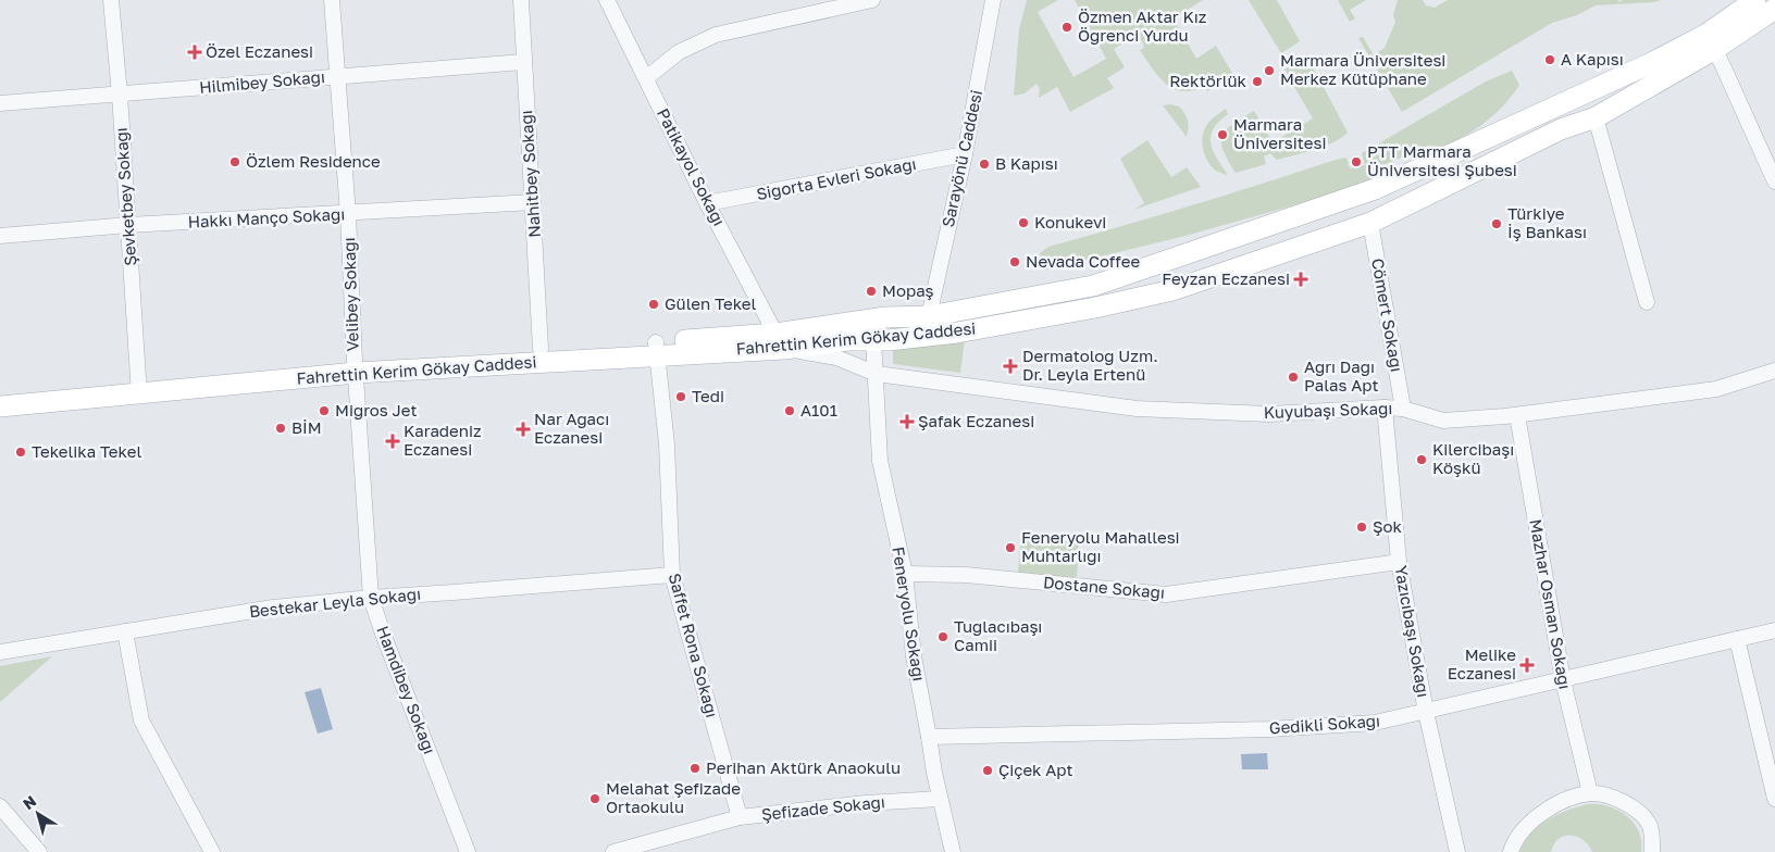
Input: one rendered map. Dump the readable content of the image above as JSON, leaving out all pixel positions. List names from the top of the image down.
{
  "streets": {
    "main road": ["Fahrettin Kerim Gökay Caddesi"],
    "street": [
      "Hilmibey Sokağı",
      "Sarayönü Caddesi",
      "Patikayol Sokağı",
      "Nahitbey Sokağı",
      "Sigorta Evleri Sokağı",
      "Şevketbey Sokağı",
      "Hakkı Manço Sokağı",
      "Velibey Sokağı",
      "Cömert Sokağı",
      "Kuyubaşı Sokağı",
      "Dostane Sokağı",
      "Bestekar Leyla Sokağı",
      "Mazhar Osman Sokağı",
      "Feneryolu Sokağı",
      "Yazıcıbaşı Sokağı",
      "Saffet Rona Sokağı",
      "Hamdibey Sokağı",
      "Gedikli Sokağı",
      "Şefizade Sokağı"
    ]
  },
  "crossings": [
    ["Hilmibey Sokağı", "Nahitbey Sokağı"],
    ["Hilmibey Sokağı", "Şevketbey Sokağı"],
    ["Hilmibey Sokağı", "Velibey Sokağı"],
    ["Sarayönü Caddesi", "Sigorta Evleri Sokağı"],
    ["Sarayönü Caddesi", "Fahrettin Kerim Gökay Caddesi"],
    ["Patikayol Sokağı", "Sigorta Evleri Sokağı"],
    ["Patikayol Sokağı", "Fahrettin Kerim Gökay Caddesi"],
    ["Patikayol Sokağı", "Kuyubaşı Sokağı"],
    ["Nahitbey Sokağı", "Hakkı Manço Sokağı"],
    ["Nahitbey Sokağı", "Fahrettin Kerim Gökay Caddesi"],
    ["Şevketbey Sokağı", "Hakkı Manço Sokağı"],
    ["Şevketbey Sokağı", "Fahrettin Kerim Gökay Caddesi"],
    ["Hakkı Manço Sokağı", "Velibey Sokağı"],
    ["Velibey Sokağı", "Fahrettin Kerim Gökay Caddesi"],
    ["Velibey Sokağı", "Hamdibey Sokağı"],
    ["Cömert Sokağı", "Fahrettin Kerim Gökay Caddesi"],
    ["Cömert Sokağı", "Kuyubaşı Sokağı"],
    ["Fahrettin Kerim Gökay Caddesi", "Kuyubaşı Sokağı"],
    ["Fahrettin Kerim Gökay Caddesi", "Feneryolu Sokağı"],
    ["Fahrettin Kerim Gökay Caddesi", "Saffet Rona Sokağı"],
    ["Fahrettin Kerim Gökay Caddesi", "Hamdibey Sokağı"],
    ["Kuyubaşı Sokağı", "Mazhar Osman Sokağı"],
    ["Kuyubaşı Sokağı", "Feneryolu Sokağı"],
    ["Kuyubaşı Sokağı", "Yazıcıbaşı Sokağı"],
    ["Dostane Sokağı", "Feneryolu Sokağı"],
    ["Dostane Sokağı", "Yazıcıbaşı Sokağı"],
    ["Bestekar Leyla Sokağı", "Saffet Rona Sokağı"],
    ["Bestekar Leyla Sokağı", "Hamdibey Sokağı"],
    ["Mazhar Osman Sokağı", "Gedikli Sokağı"],
    ["Feneryolu Sokağı", "Gedikli Sokağı"],
    ["Feneryolu Sokağı", "Şefizade Sokağı"],
    ["Yazıcıbaşı Sokağı", "Gedikli Sokağı"],
    ["Saffet Rona Sokağı", "Şefizade Sokağı"]
  ],
  "places": {
    "other": [
      "Özmen Aktar Kız Öğrenci Yurdu",
      "A Kapısı",
      "Marmara Üniversitesi Merkez Kütüphane",
      "Rektörlük",
      "Marmara Üniversitesi",
      "Özlem Residence",
      "PTT Marmara Üniversitesi Şubesi",
      "B Kapısı",
      "Konukevi",
      "Türkiye İş Bankası",
      "Nevada Coffee",
      "Mopaş",
      "Gülen Tekel",
      "Ağrı Dağı Palas Apt",
      "Tedi",
      "Migros Jet",
      "A101",
      "BİM",
      "Tekelika Tekel",
      "Kilercibaşı Köşkü",
      "Şok",
      "Feneryolu Mahallesi Muhtarlığı",
      "Tuğlacıbaşı Camii",
      "Perihan Aktürk Anaokulu",
      "Çiçek Apt",
      "Melahat Şefizade Ortaokulu"
    ],
    "health": [
      "Özel Eczanesi",
      "Feyzan Eczanesi",
      "Dermatolog Uzm. Dr. Leyla Ertenü",
      "Şafak Eczanesi",
      "Nar Ağacı Eczanesi",
      "Karadeniz Eczanesi",
      "Melike Eczanesi"
    ]
  },
  "north": "top left"
}
